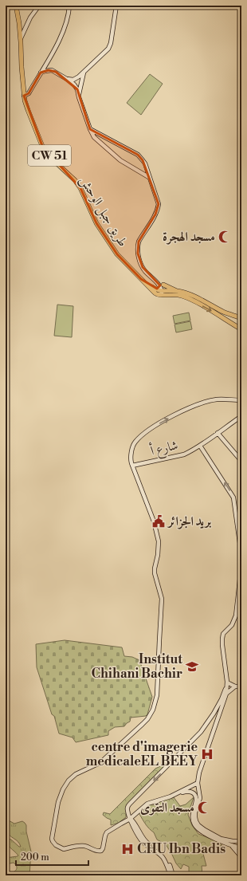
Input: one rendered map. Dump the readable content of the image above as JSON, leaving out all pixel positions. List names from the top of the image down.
{
  "streets": {
    "main road": ["CW 51", "طريق جبل الوحش", "شارع أ"]
  },
  "places": {
    "mosque": ["مسجد الهجرة", "مسجد التقوى"],
    "public building": ["بريد الجزائر"],
    "school or university": ["Institut Chihani Bachir"],
    "hospital": ["centre d'imagerie medicaleEL BEEY", "CHU Ibn Badis"]
  },
  "scale_bar": "200 m"
}
